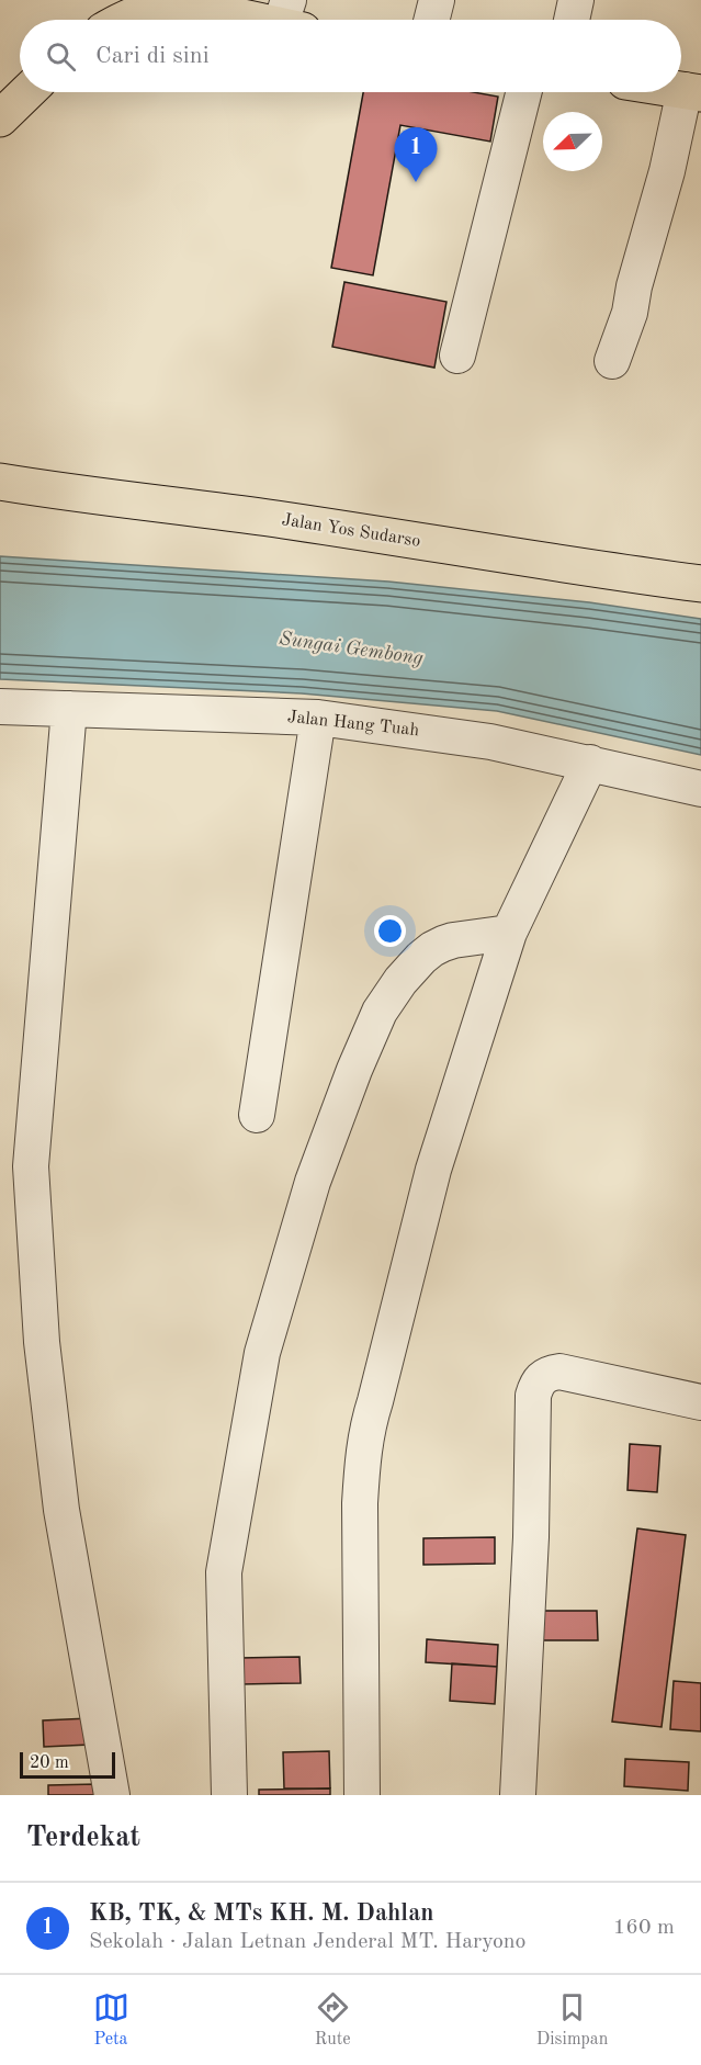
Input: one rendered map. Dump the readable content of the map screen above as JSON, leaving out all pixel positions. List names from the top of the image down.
{
  "streets": {
    "main road": ["Jalan Yos Sudarso"],
    "street": ["Jalan Hang Tuah"]
  },
  "water": ["Sungai Gembong"],
  "scale_bar": "20 m",
  "north": "bottom left",
  "page": {
    "search": "Cari di sini",
    "pins": "1",
    "scale": "20 m",
    "heading": "Terdekat",
    "list": [
      {
        "mark": "1",
        "name": "KB, TK, & MTs KH. M. Dahlan",
        "note": "Sekolah · Jalan Letnan Jenderal MT. Haryono",
        "value": "160 m"
      }
    ],
    "nav": ["Peta", "Rute", "Disimpan"]
  }
}
